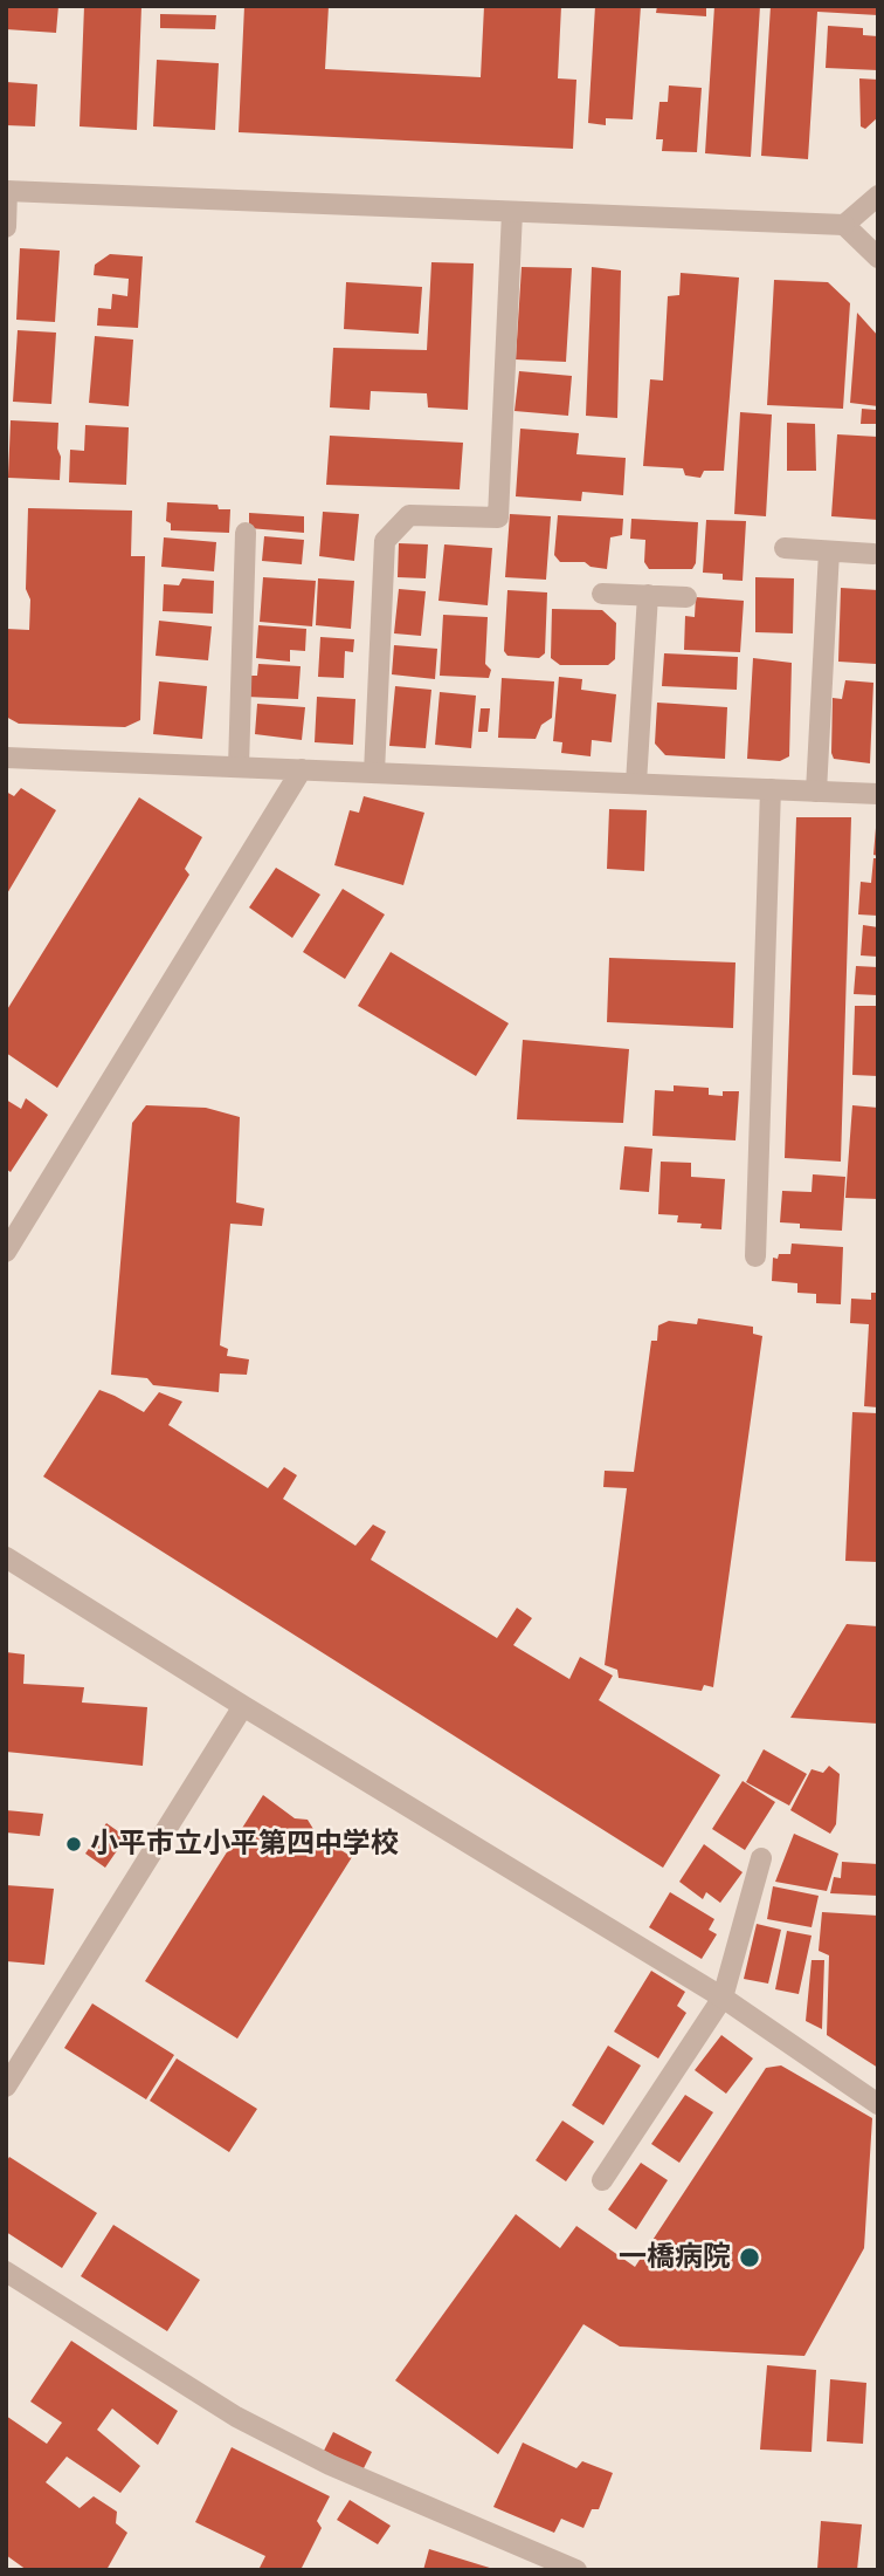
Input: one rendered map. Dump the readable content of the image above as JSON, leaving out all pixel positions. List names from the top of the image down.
{
  "places": ["小平市立小平第四中学校", "一橋病院"]
}
